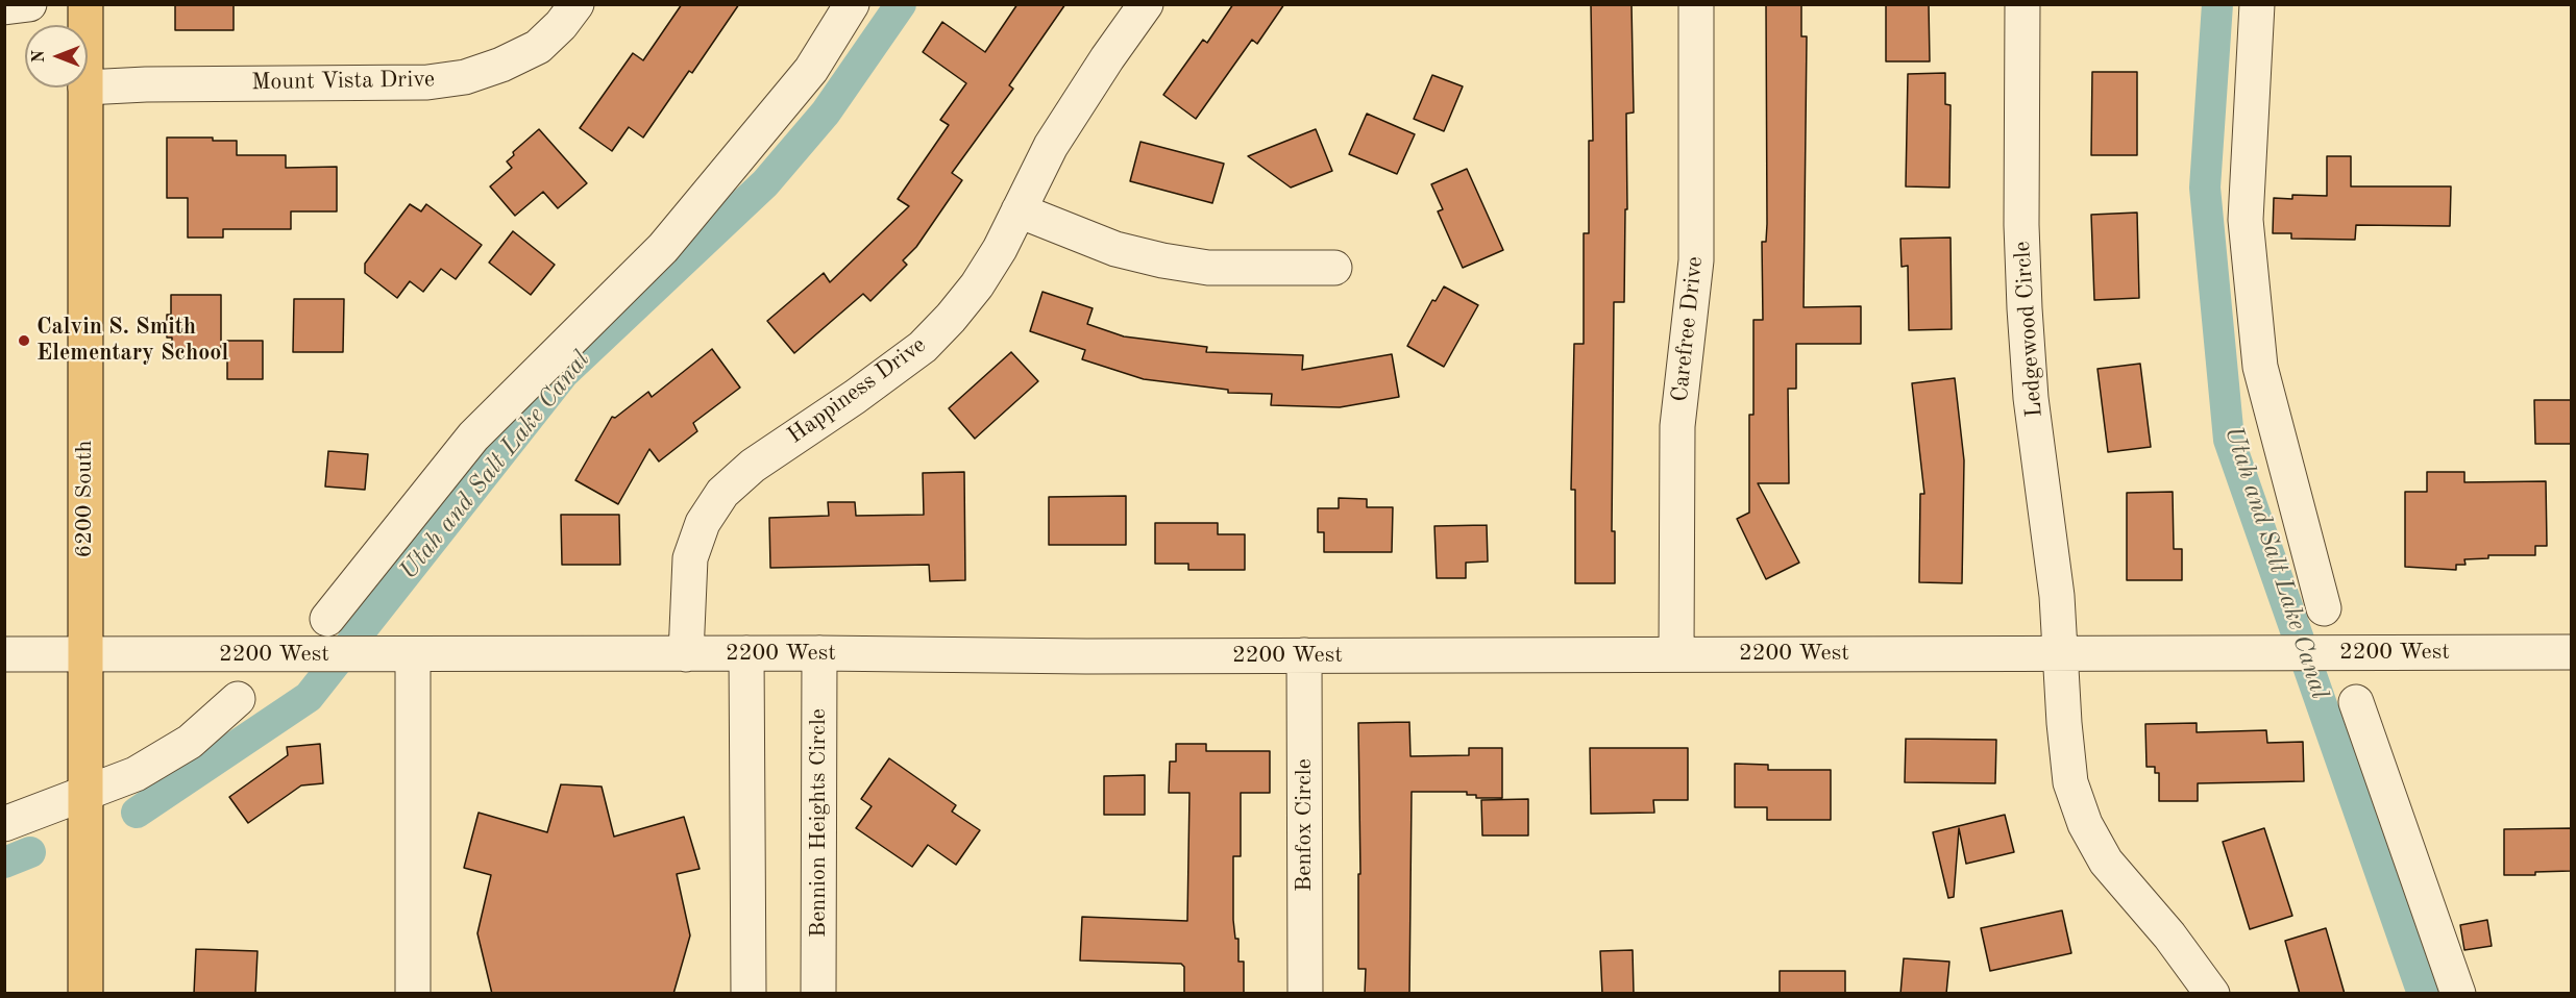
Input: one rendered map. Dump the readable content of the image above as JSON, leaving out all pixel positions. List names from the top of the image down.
{
  "streets": {
    "main road": ["6200 South"],
    "street": [
      "Mount Vista Drive",
      "Carefree Drive",
      "Ledgewood Circle",
      "Happiness Drive",
      "2200 West",
      "Bennion Heights Circle",
      "Benfox Circle"
    ]
  },
  "crossings": [
    ["Carefree Drive", "2200 West"],
    ["Ledgewood Circle", "2200 West"],
    ["Happiness Drive", "2200 West"],
    ["6200 South", "2200 West"],
    ["2200 West", "Bennion Heights Circle"],
    ["2200 West", "Benfox Circle"]
  ],
  "water": ["Utah and Salt Lake Canal"],
  "places": ["Calvin S. Smith Elementary School"],
  "north": "left"
}
